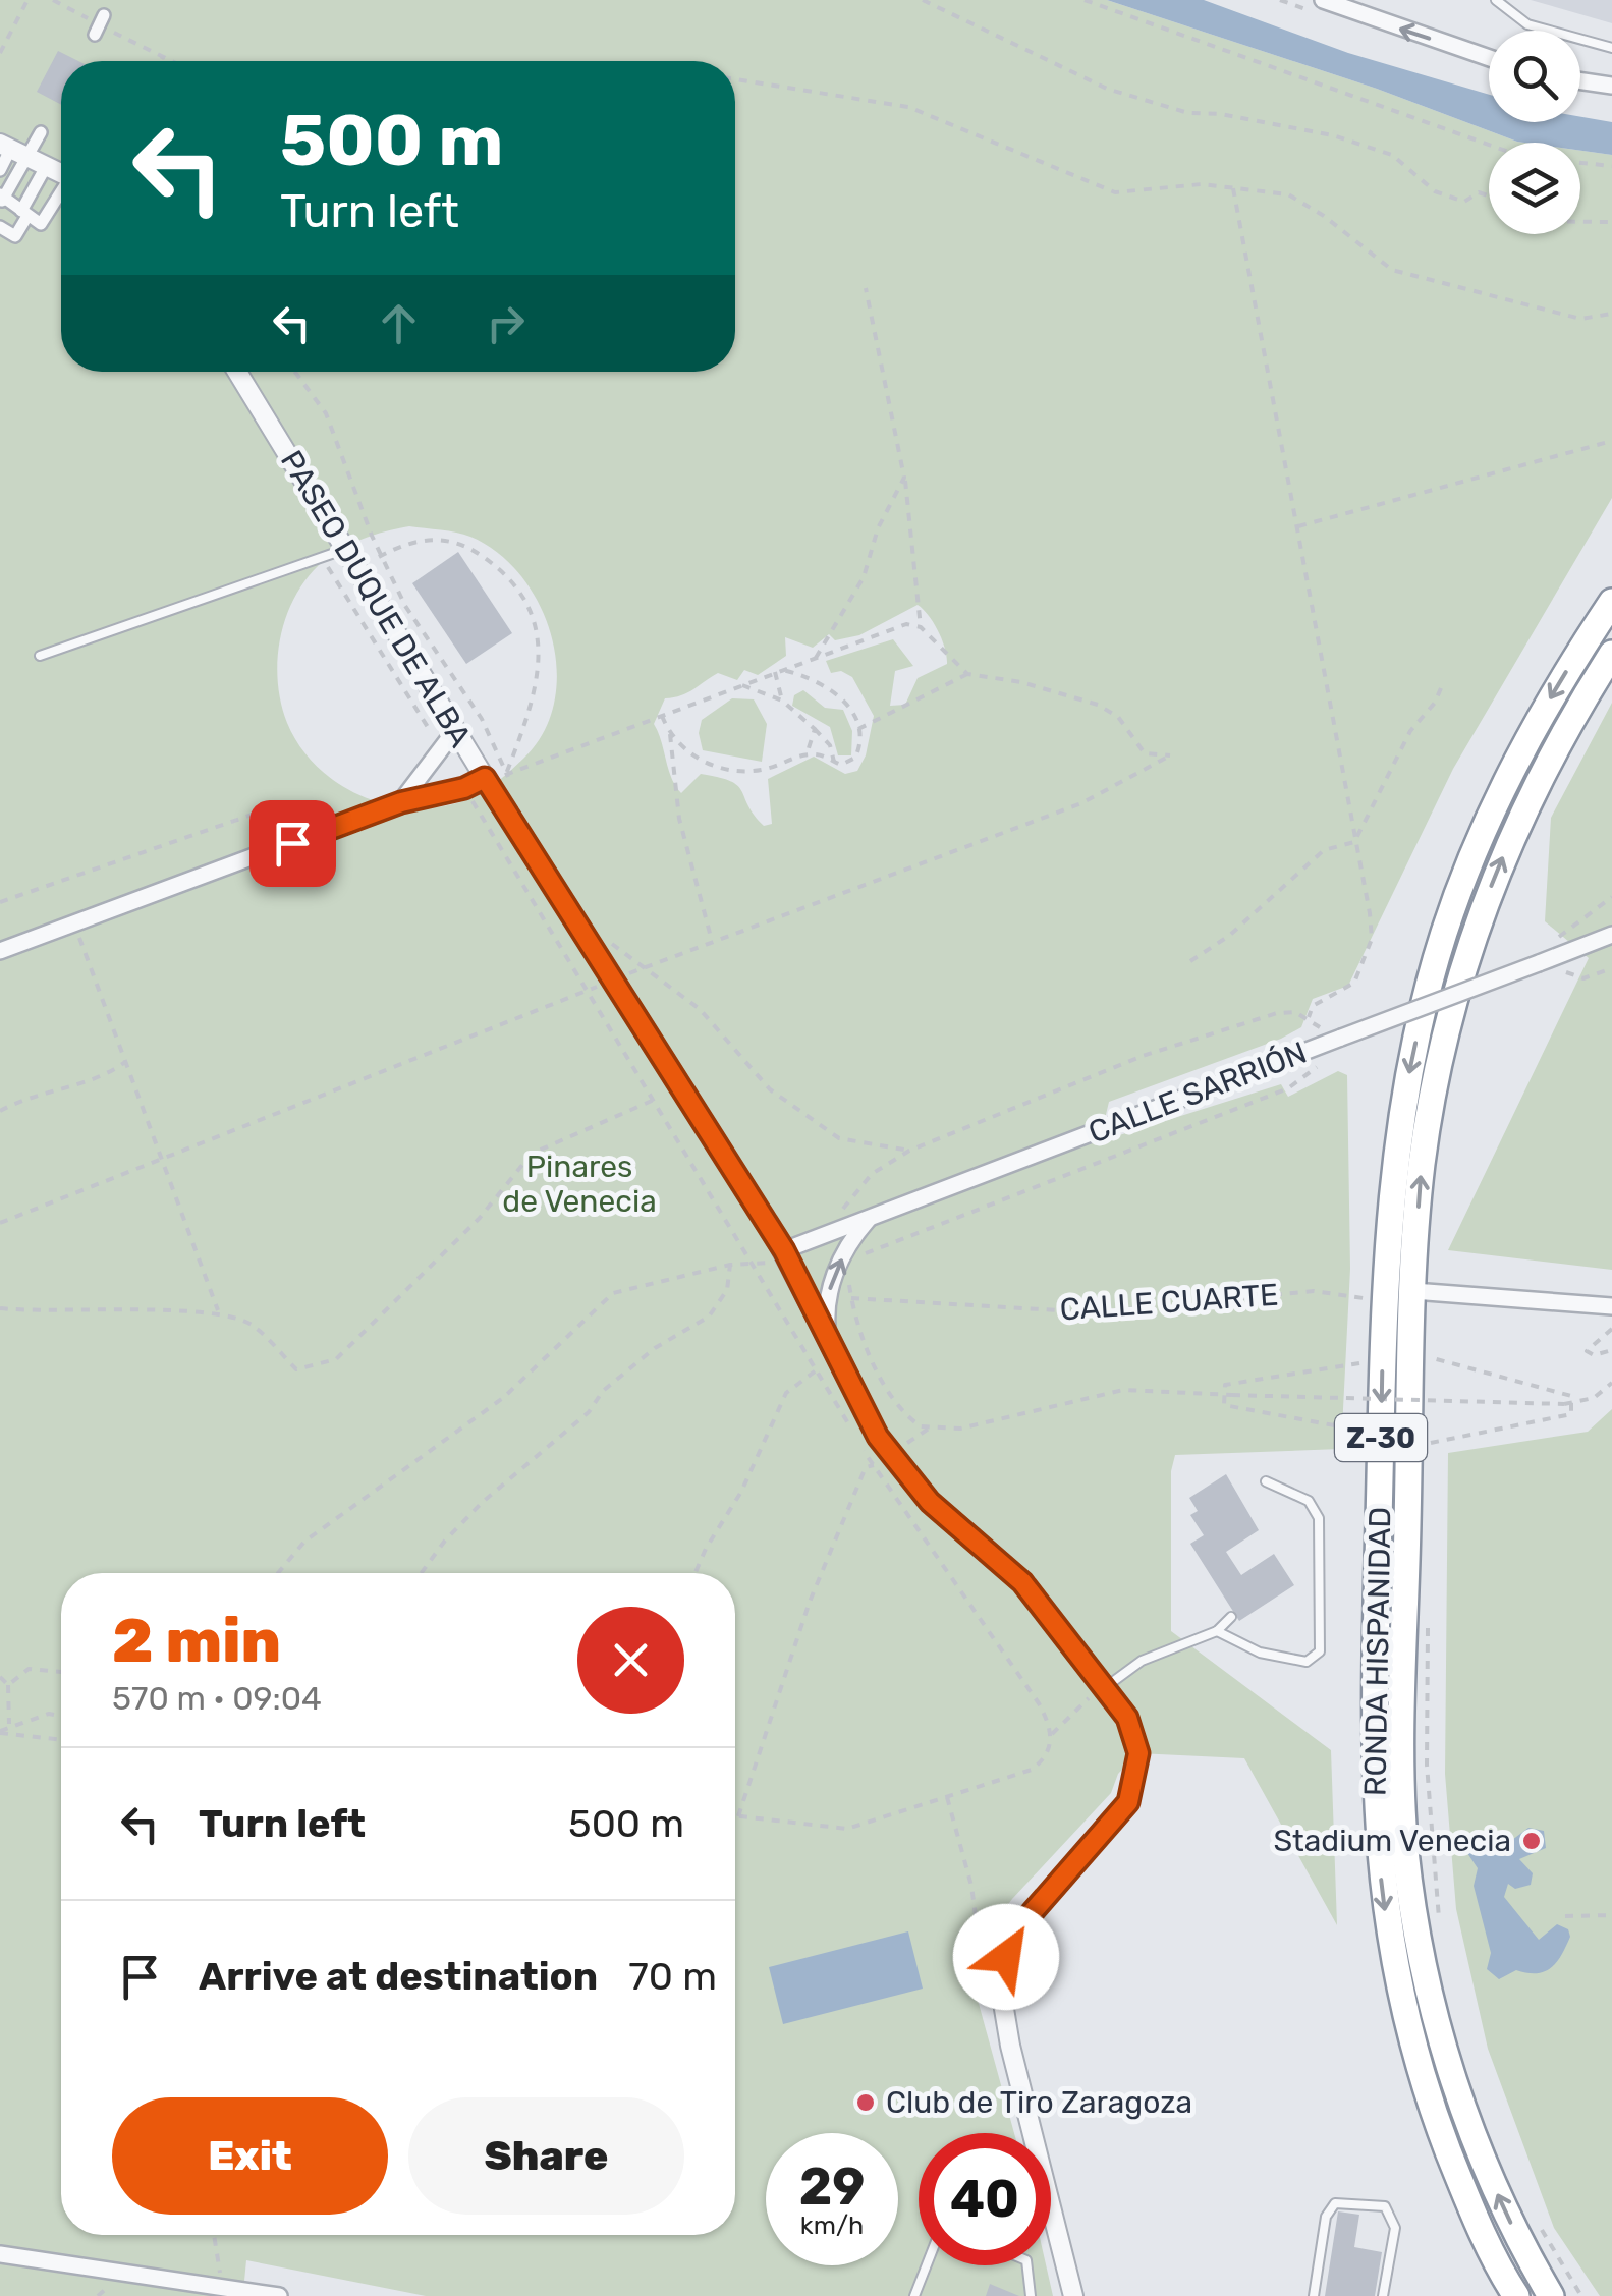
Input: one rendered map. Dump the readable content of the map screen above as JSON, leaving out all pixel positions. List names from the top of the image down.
{
  "streets": {
    "highway": ["Z-30", "RONDA HISPANIDAD"],
    "street": ["PASEO DUQUE DE ALBA", "CALLE SARRIÓN"],
    "path": ["CALLE CUARTE"]
  },
  "crossings": [
    ["PASEO DUQUE DE ALBA", "CALLE SARRIÓN"],
    ["CALLE CUARTE", "RONDA HISPANIDAD"]
  ],
  "parks": ["Pinares de Venecia"],
  "places": ["Stadium Venecia", "Club de Tiro Zaragoza"],
  "page": {
    "turn": ["500 m", "Turn left"],
    "heading": ["2 min", "570 m · 09:04"],
    "list": [
      {
        "name": "Turn left",
        "value": "500 m"
      },
      {
        "name": "Arrive at destination",
        "value": "70 m"
      }
    ],
    "buttons": ["Exit", "Share"],
    "speed": "29 km/h",
    "limit": "40"
  }
}
